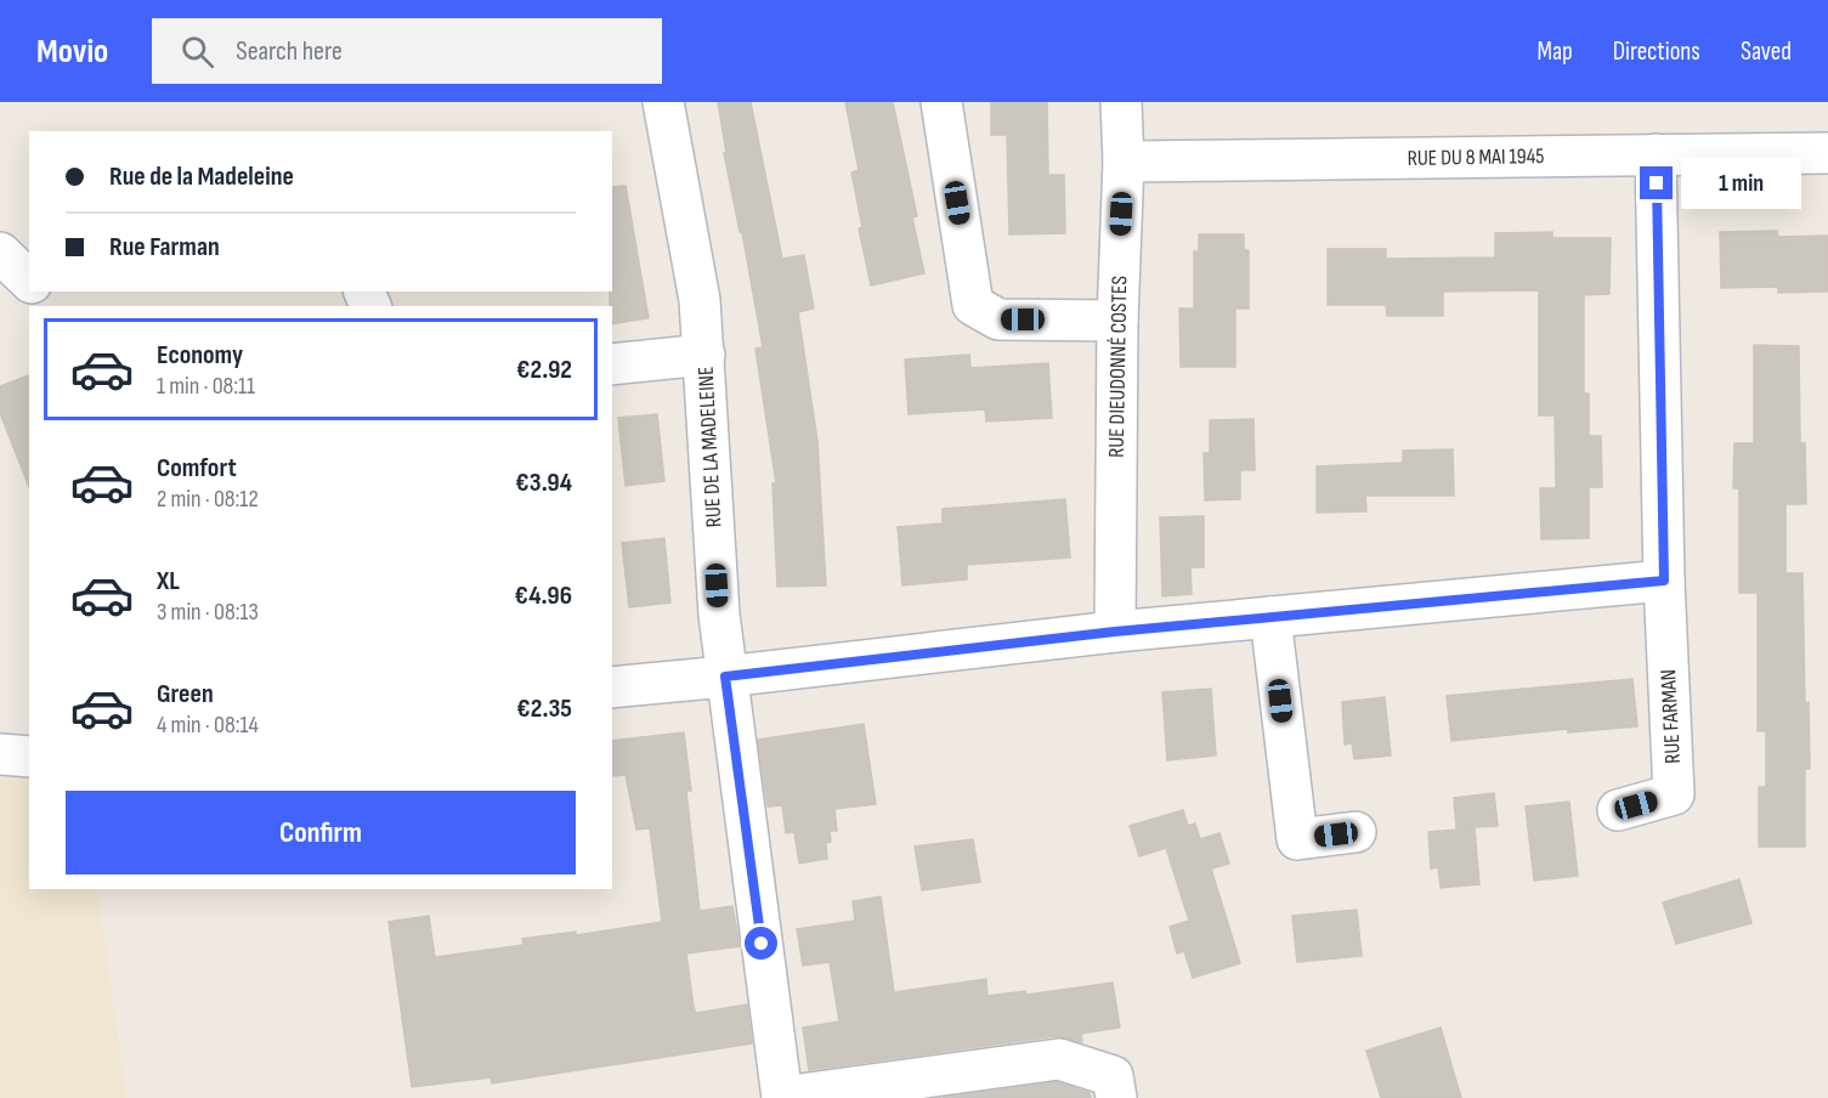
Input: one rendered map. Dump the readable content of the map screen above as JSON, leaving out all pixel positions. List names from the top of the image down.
{
  "streets": {
    "street": [
      "RUE DU 8 MAI 1945",
      "RUE DIEUDONNÉ COSTES",
      "RUE DE LA MADELEINE",
      "RUE FARMAN"
    ]
  },
  "crossings": [
    ["RUE DU 8 MAI 1945", "RUE DIEUDONNÉ COSTES"],
    ["RUE DU 8 MAI 1945", "RUE FARMAN"]
  ],
  "page": {
    "header": "Movio",
    "search": "Search here",
    "nav": ["Map", "Directions", "Saved"],
    "banner": ["Rue de la Madeleine", "Rue Farman"],
    "bubble": "1 min",
    "list": [
      {
        "name": "Economy",
        "note": "1 min · 08:11",
        "value": "€2.92"
      },
      {
        "name": "Comfort",
        "note": "2 min · 08:12",
        "value": "€3.94"
      },
      {
        "name": "XL",
        "note": "3 min · 08:13",
        "value": "€4.96"
      },
      {
        "name": "Green",
        "note": "4 min · 08:14",
        "value": "€2.35"
      }
    ],
    "buttons": "Confirm"
  }
}
